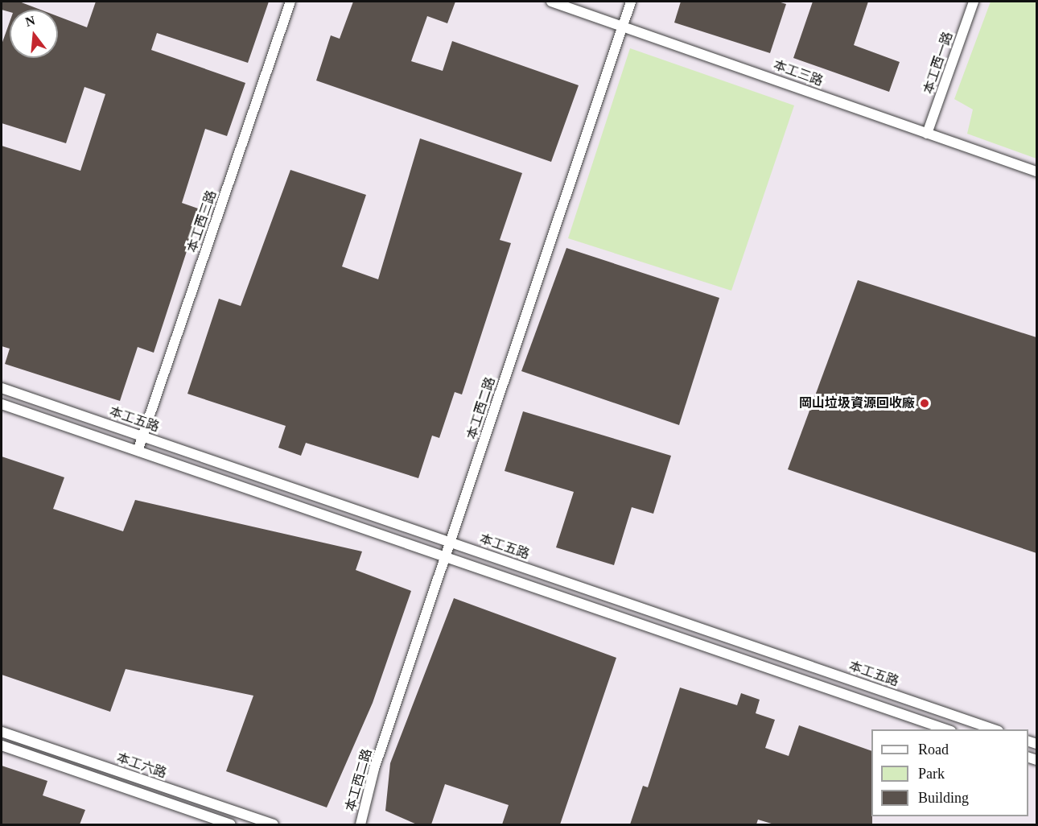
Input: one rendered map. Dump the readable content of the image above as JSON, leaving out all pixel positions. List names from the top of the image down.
{
  "streets": {
    "street": [
      "本工西一路",
      "本工三路",
      "本工西三路",
      "本工西二路",
      "本工五路",
      "本工六路"
    ]
  },
  "crossings": [
    ["本工西一路", "本工三路"],
    ["本工三路", "本工西二路"],
    ["本工西三路", "本工五路"],
    ["本工西二路", "本工五路"]
  ],
  "places": ["岡山垃圾資源回收廠"],
  "legend": ["Road", "Park", "Building"],
  "north": "top"
}
